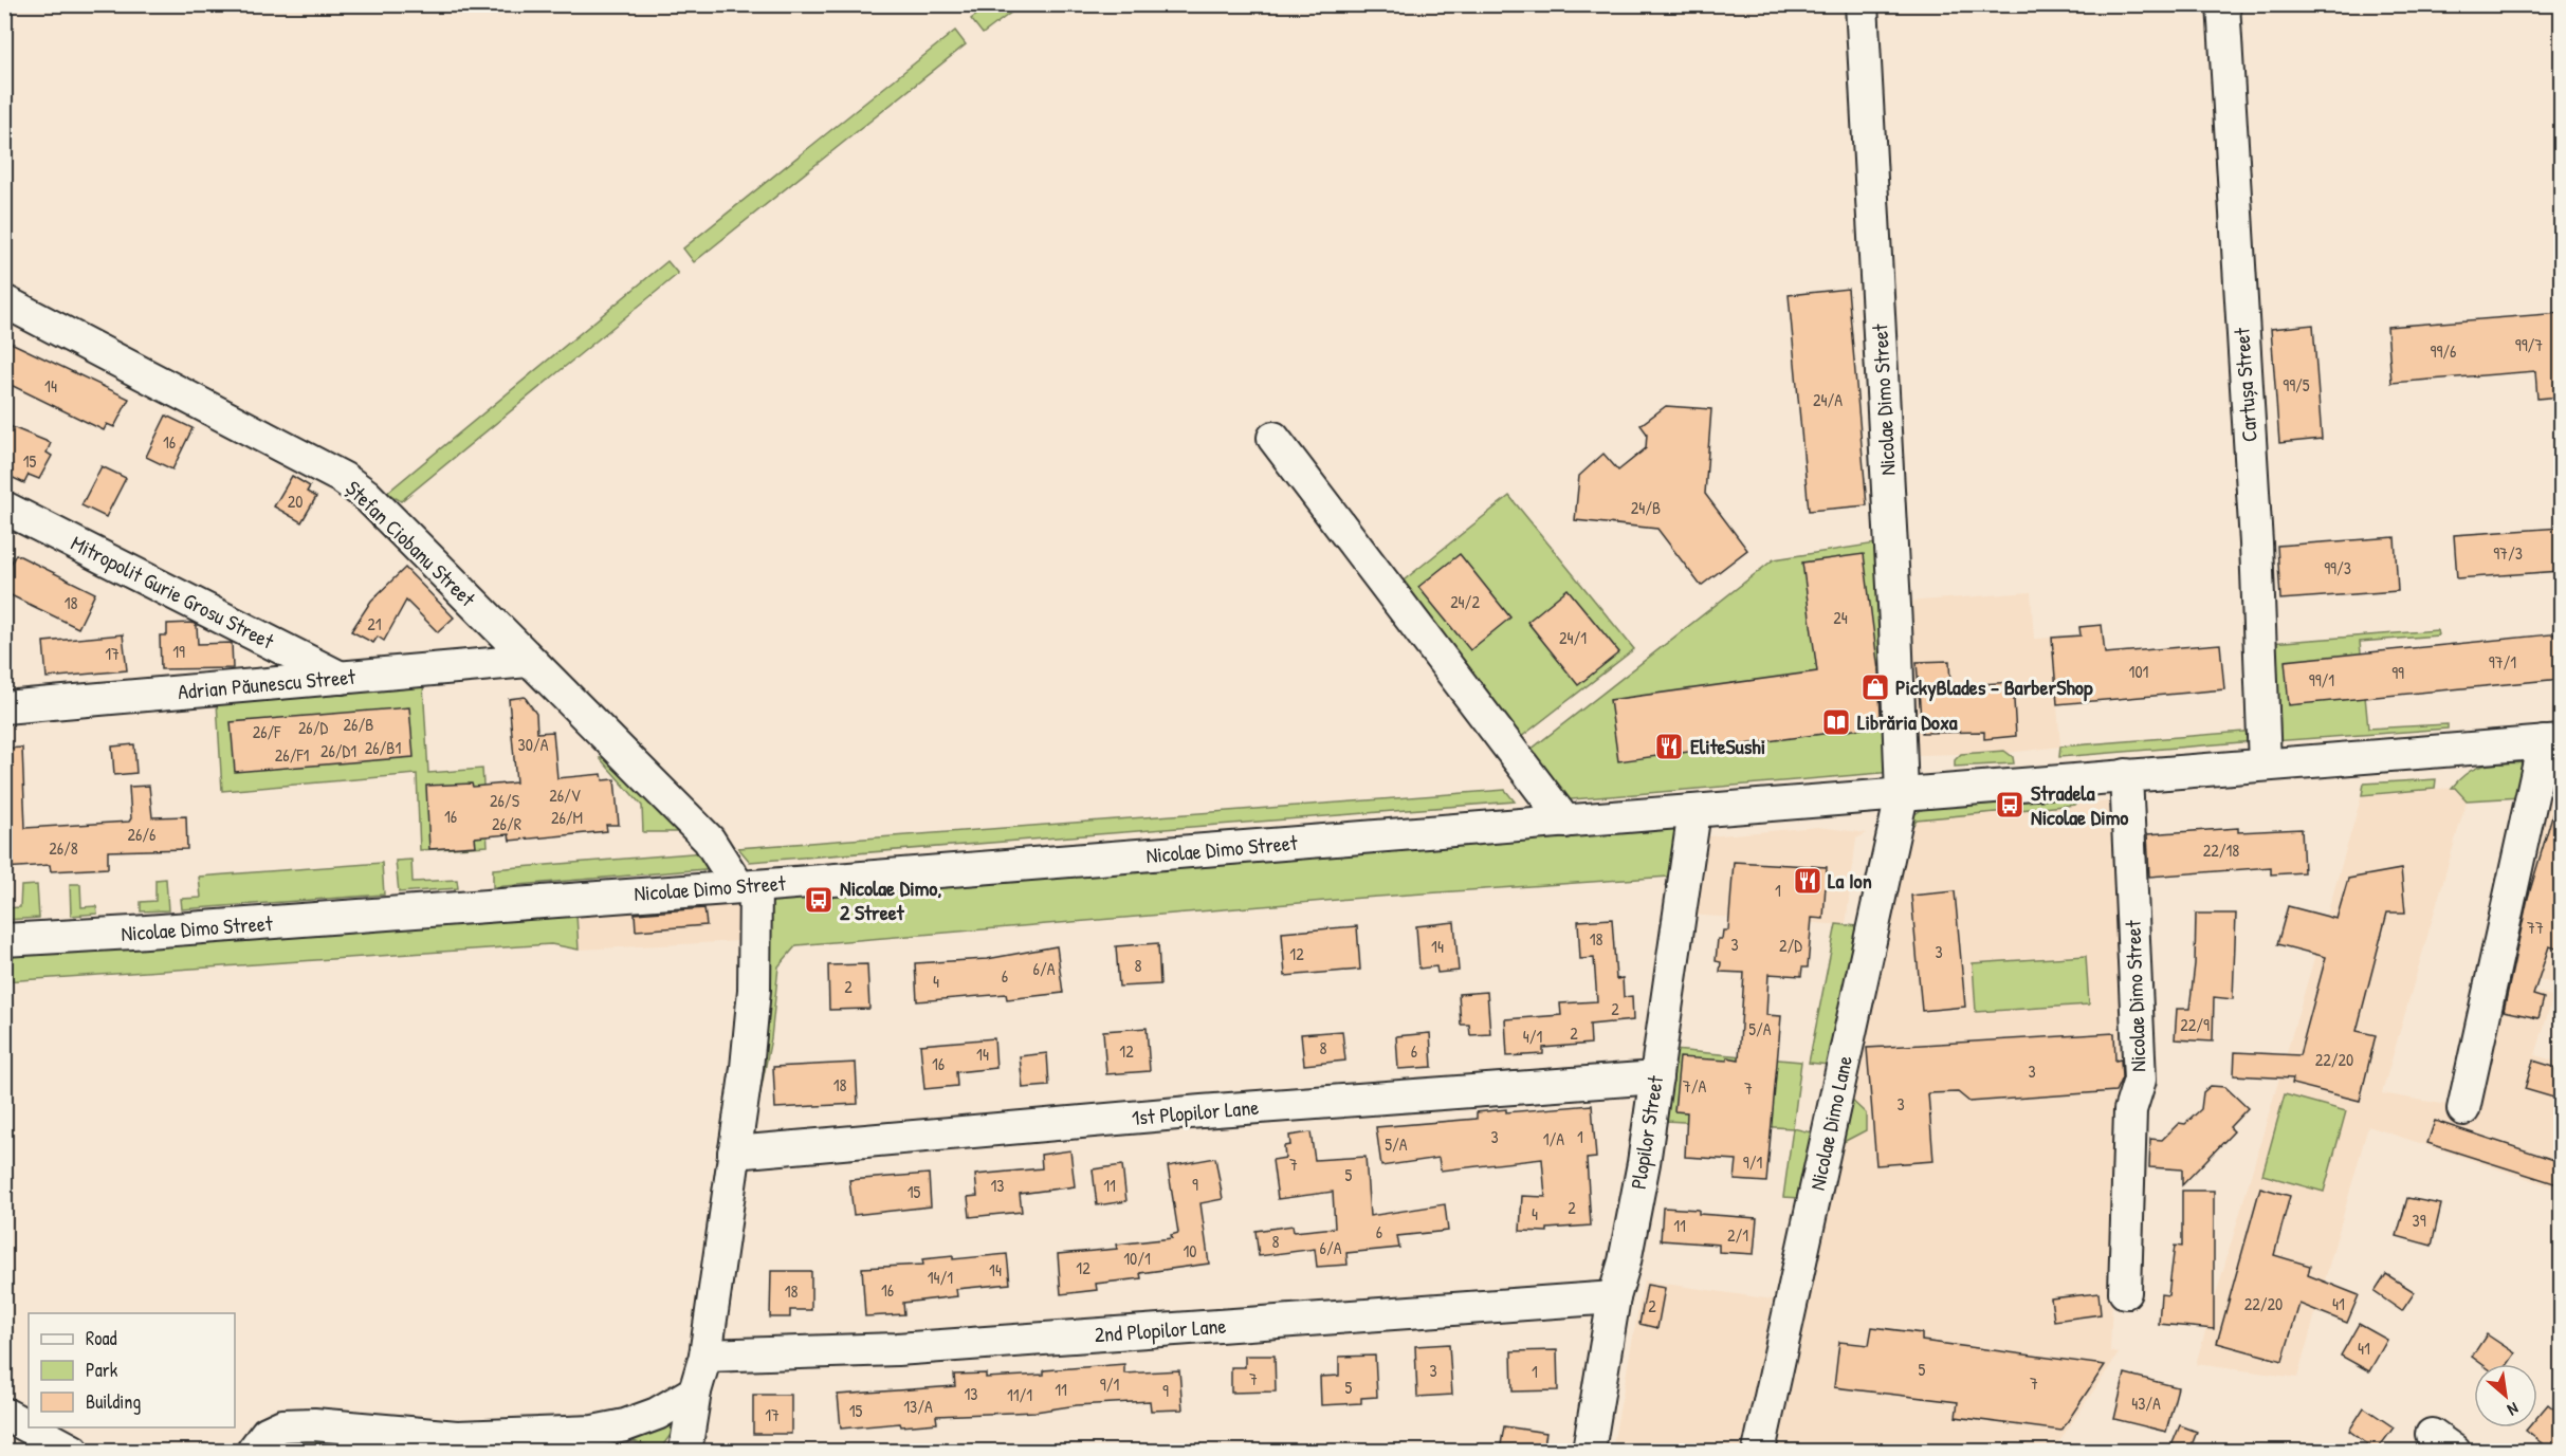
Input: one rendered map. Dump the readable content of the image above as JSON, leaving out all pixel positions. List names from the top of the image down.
{
  "streets": {
    "street": [
      "Cartușa Street",
      "Nicolae Dimo Street",
      "Ștefan Ciobanu Street",
      "Mitropolit Gurie Grosu Street",
      "Adrian Păunescu Street",
      "1st Plopilor Lane",
      "Nicolae Dimo Lane",
      "Plopilor Street",
      "2nd Plopilor Lane"
    ]
  },
  "crossings": [
    ["Cartușa Street", "Nicolae Dimo Street"],
    ["Nicolae Dimo Street", "Ștefan Ciobanu Street"],
    ["Nicolae Dimo Street", "Nicolae Dimo Lane"],
    ["Nicolae Dimo Street", "Plopilor Street"],
    ["Ștefan Ciobanu Street", "Adrian Păunescu Street"],
    ["Mitropolit Gurie Grosu Street", "Adrian Păunescu Street"],
    ["1st Plopilor Lane", "Plopilor Street"],
    ["Plopilor Street", "2nd Plopilor Lane"]
  ],
  "places": {
    "shop": ["PickyBlades - BarberShop"],
    "library": ["Librăria Doxa"],
    "restaurant": ["EliteSushi", "La Ion"],
    "bus stop": ["Stradela Nicolae Dimo", "Nicolae Dimo, 2 Street"]
  },
  "house_numbers": [
    "99/7",
    "99/6",
    "99/5",
    "14",
    "24/A",
    "16",
    "15",
    "20",
    "24/B",
    "97/3",
    "99/3",
    "24/2",
    "18",
    "24",
    "21",
    "24/1",
    "19",
    "17",
    "97/1",
    "101",
    "99",
    "99/1",
    "26/B",
    "26/D",
    "26/F",
    "30/A",
    "26/B1",
    "26/D1",
    "26/F1",
    "26/V",
    "26/S",
    "16",
    "26/M",
    "26/R",
    "26/6",
    "26/8",
    "22/18",
    "1",
    "77",
    "18",
    "3",
    "2/D",
    "14",
    "3",
    "12",
    "8",
    "6/A",
    "6",
    "4",
    "2",
    "2",
    "22/9",
    "5/A",
    "2",
    "4/1",
    "8",
    "12",
    "6",
    "14",
    "22/20",
    "16",
    "3",
    "18",
    "7/A",
    "7",
    "3",
    "3",
    "1",
    "1/A",
    "5/A",
    "9/1",
    "7",
    "5",
    "9",
    "13",
    "11",
    "15",
    "2",
    "4",
    "39",
    "11",
    "6",
    "2/1",
    "8",
    "6/A",
    "10",
    "10/1",
    "12",
    "14",
    "14/1",
    "16",
    "18",
    "22/20",
    "41",
    "2",
    "41",
    "5",
    "3",
    "1",
    "7",
    "7",
    "9/1",
    "5",
    "11",
    "9",
    "13",
    "11/1",
    "43/A",
    "13/A",
    "15",
    "17"
  ],
  "legend": ["Road", "Park", "Building"],
  "north": "bottom right"
}
